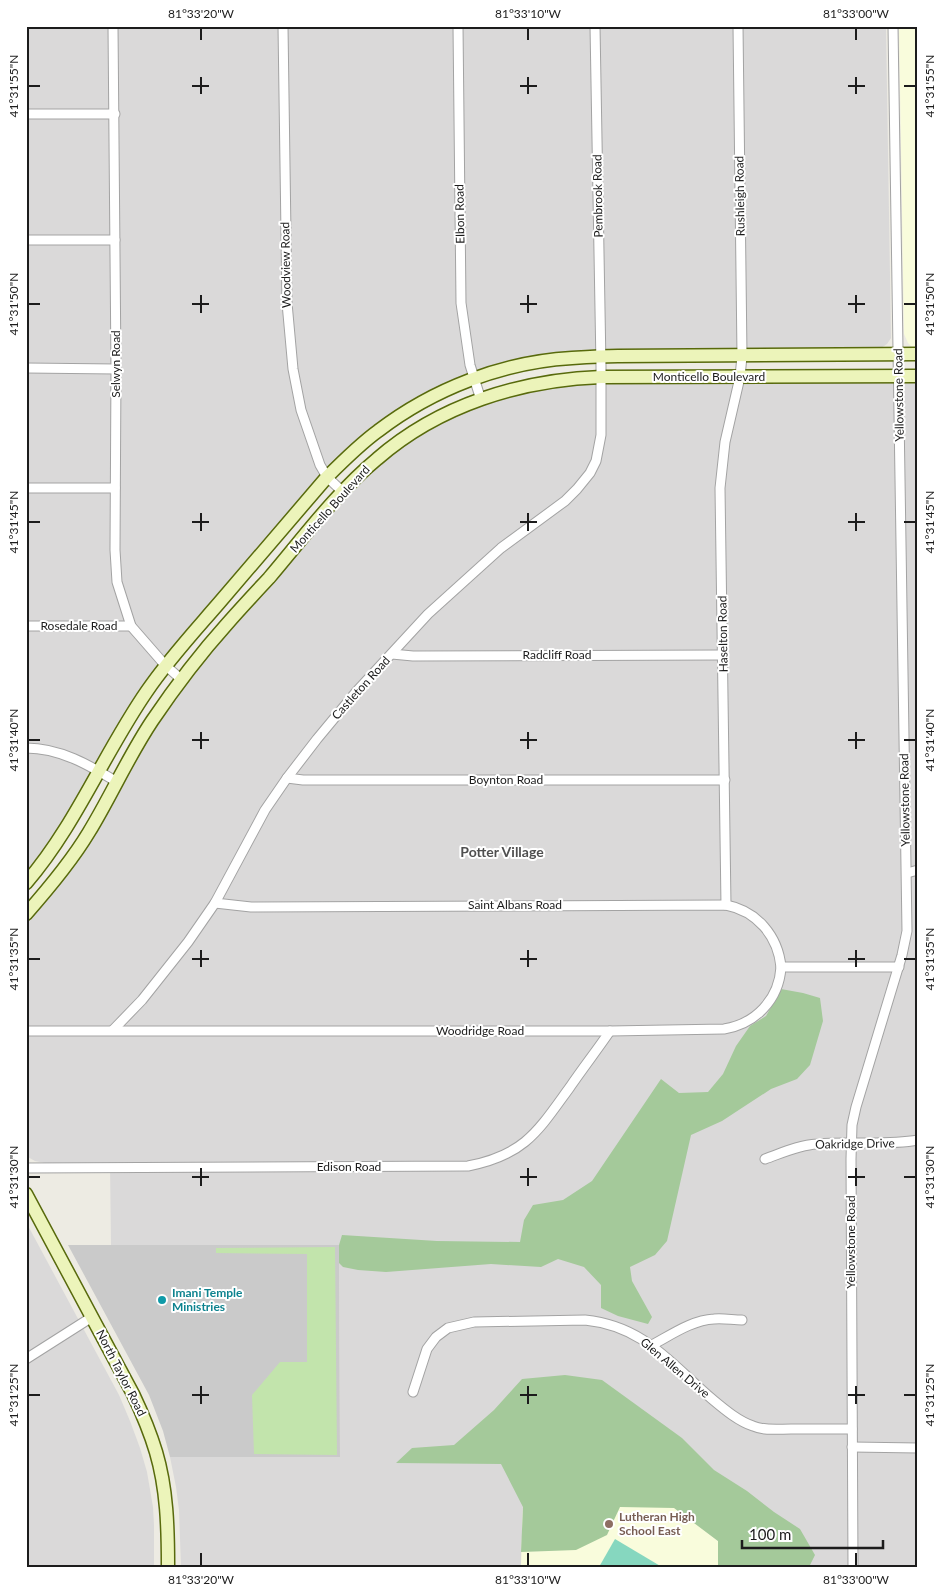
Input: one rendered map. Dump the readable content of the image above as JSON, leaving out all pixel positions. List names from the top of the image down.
{
  "streets": {
    "main road": ["Monticello Boulevard", "North Taylor Road"],
    "street": [
      "Pembrook Road",
      "Rushleigh Road",
      "Elbon Road",
      "Woodview Road",
      "Selwyn Road",
      "Yellowstone Road",
      "Rosedale Road",
      "Haselton Road",
      "Radcliff Road",
      "Castleton Road",
      "Boynton Road",
      "Saint Albans Road",
      "Woodridge Road",
      "Oakridge Drive",
      "Edison Road",
      "Glen Allen Drive"
    ]
  },
  "crossings": [
    ["Pembrook Road", "Monticello Boulevard"],
    ["Pembrook Road", "Castleton Road"],
    ["Rushleigh Road", "Monticello Boulevard"],
    ["Rushleigh Road", "Haselton Road"],
    ["Elbon Road", "Monticello Boulevard"],
    ["Woodview Road", "Monticello Boulevard"],
    ["Selwyn Road", "Monticello Boulevard"],
    ["Selwyn Road", "Rosedale Road"],
    ["Monticello Boulevard", "Yellowstone Road"],
    ["Monticello Boulevard", "Haselton Road"],
    ["Monticello Boulevard", "Castleton Road"],
    ["Yellowstone Road", "Oakridge Drive"],
    ["Yellowstone Road", "Glen Allen Drive"],
    ["Haselton Road", "Radcliff Road"],
    ["Haselton Road", "Boynton Road"],
    ["Haselton Road", "Saint Albans Road"],
    ["Radcliff Road", "Castleton Road"],
    ["Castleton Road", "Boynton Road"],
    ["Castleton Road", "Saint Albans Road"],
    ["Castleton Road", "Woodridge Road"],
    ["Saint Albans Road", "Woodridge Road"],
    ["Woodridge Road", "Edison Road"]
  ],
  "districts": ["Potter Village"],
  "places": ["Imani Temple Ministries", "Lutheran High School East"],
  "scale_bar": "100 m",
  "coordinates": [
    "81°33'20\"W",
    "81°33'10\"W",
    "81°33'00\"W",
    "41°31'55\"N",
    "41°31'50\"N",
    "41°31'45\"N",
    "41°31'40\"N",
    "41°31'35\"N",
    "41°31'30\"N",
    "41°31'25\"N"
  ]
}
